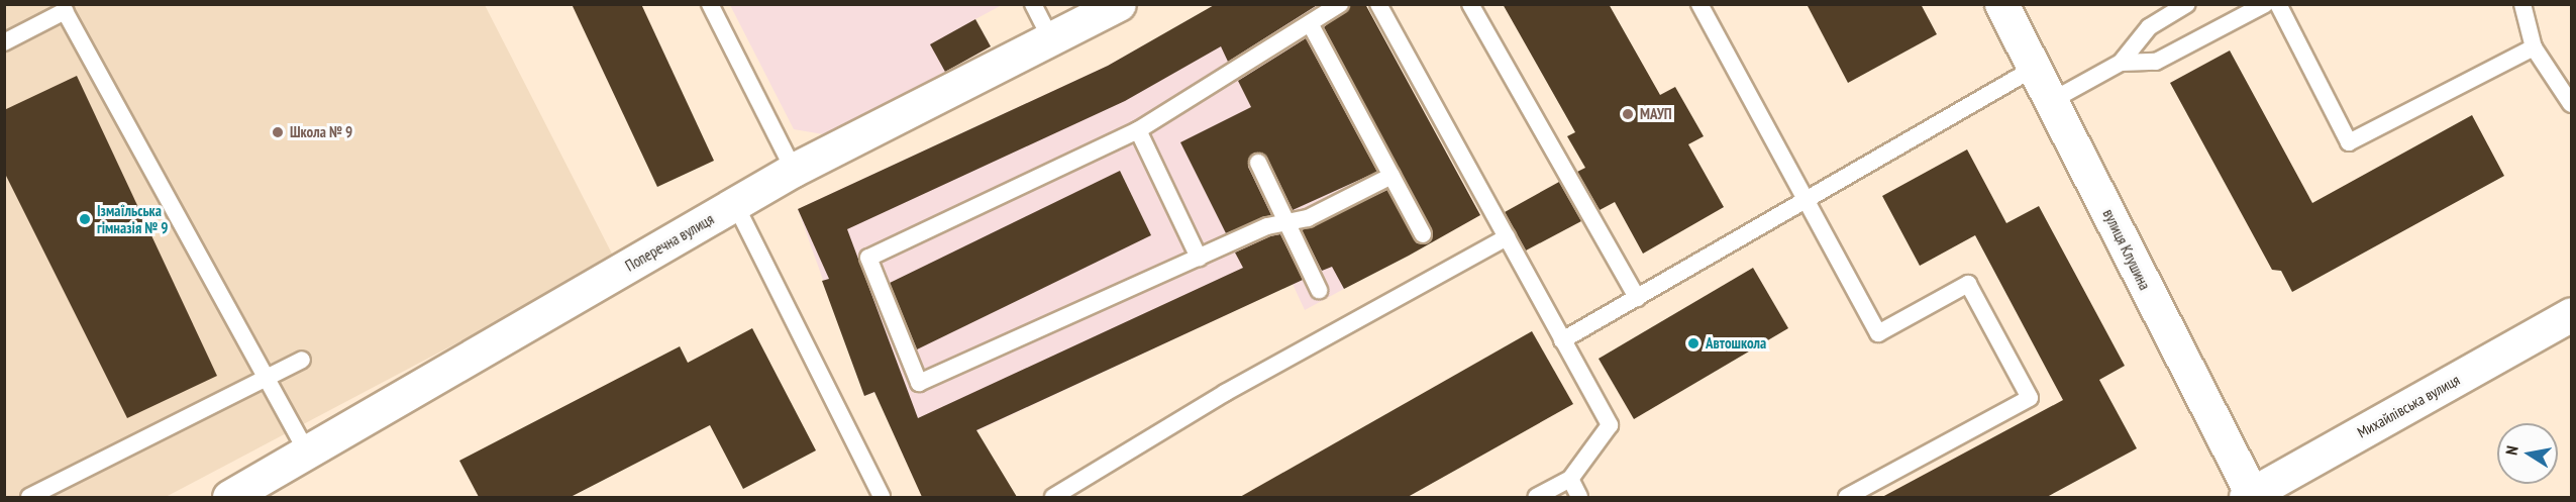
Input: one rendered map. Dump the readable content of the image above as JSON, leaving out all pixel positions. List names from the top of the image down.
{
  "streets": {
    "street": ["Поперечна вулиця", "вулиця Клушина", "Михайлівська вулиця"]
  },
  "crossings": [
    ["вулиця Клушина", "Михайлівська вулиця"]
  ],
  "places": [
    "МАУП",
    "Школа № 9",
    "Ізмаїльська гімназія № 9",
    "Автошкола"
  ],
  "north": "left"
}
